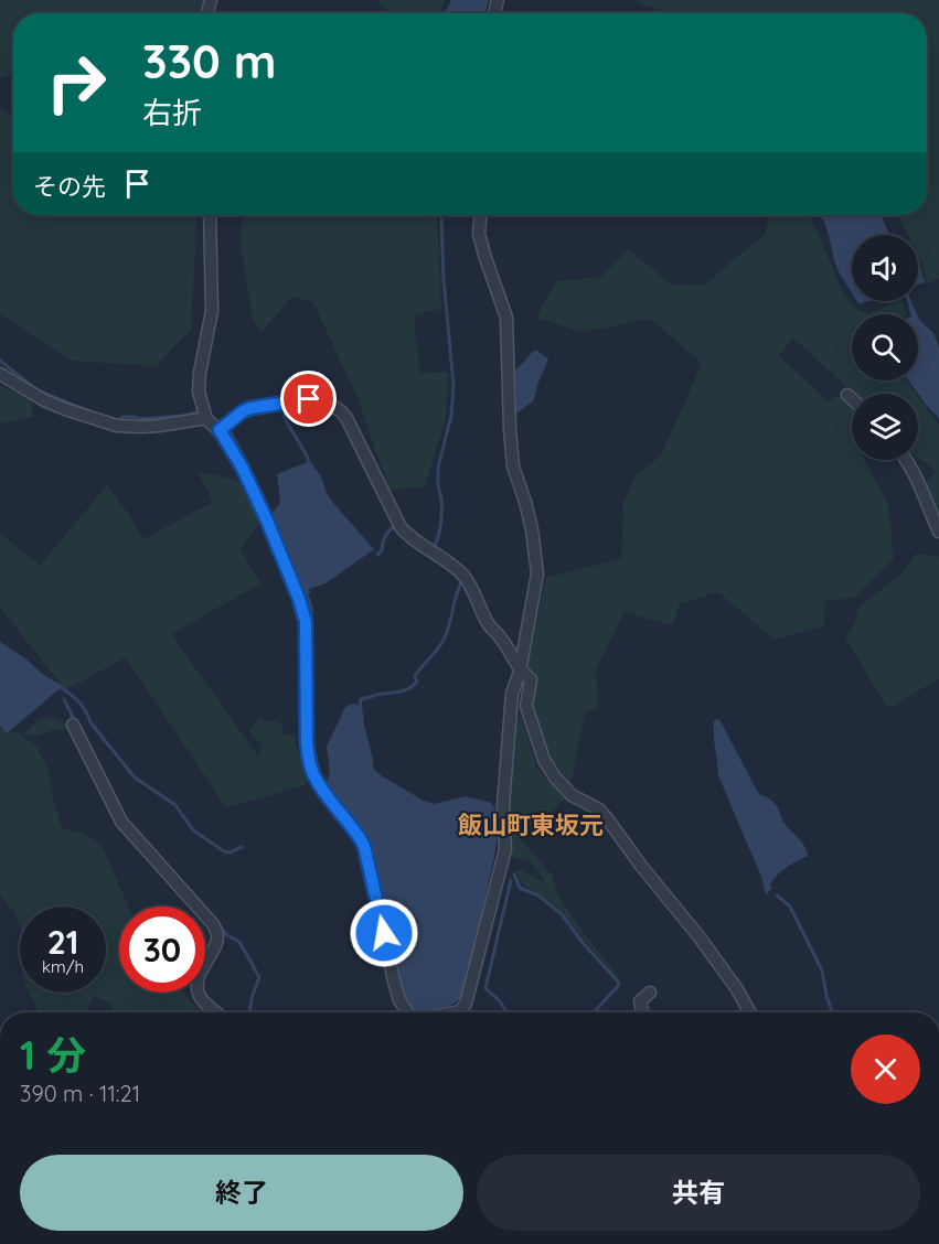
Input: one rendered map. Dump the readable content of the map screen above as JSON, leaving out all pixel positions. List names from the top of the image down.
{
  "districts": ["飯山町東坂元"],
  "page": {
    "turn": ["330 m", "右折"],
    "then": "その先",
    "speed": "21 km/h",
    "limit": "30",
    "heading": ["1 分", "390 m · 11:21"],
    "buttons": ["終了", "共有"]
  }
}
